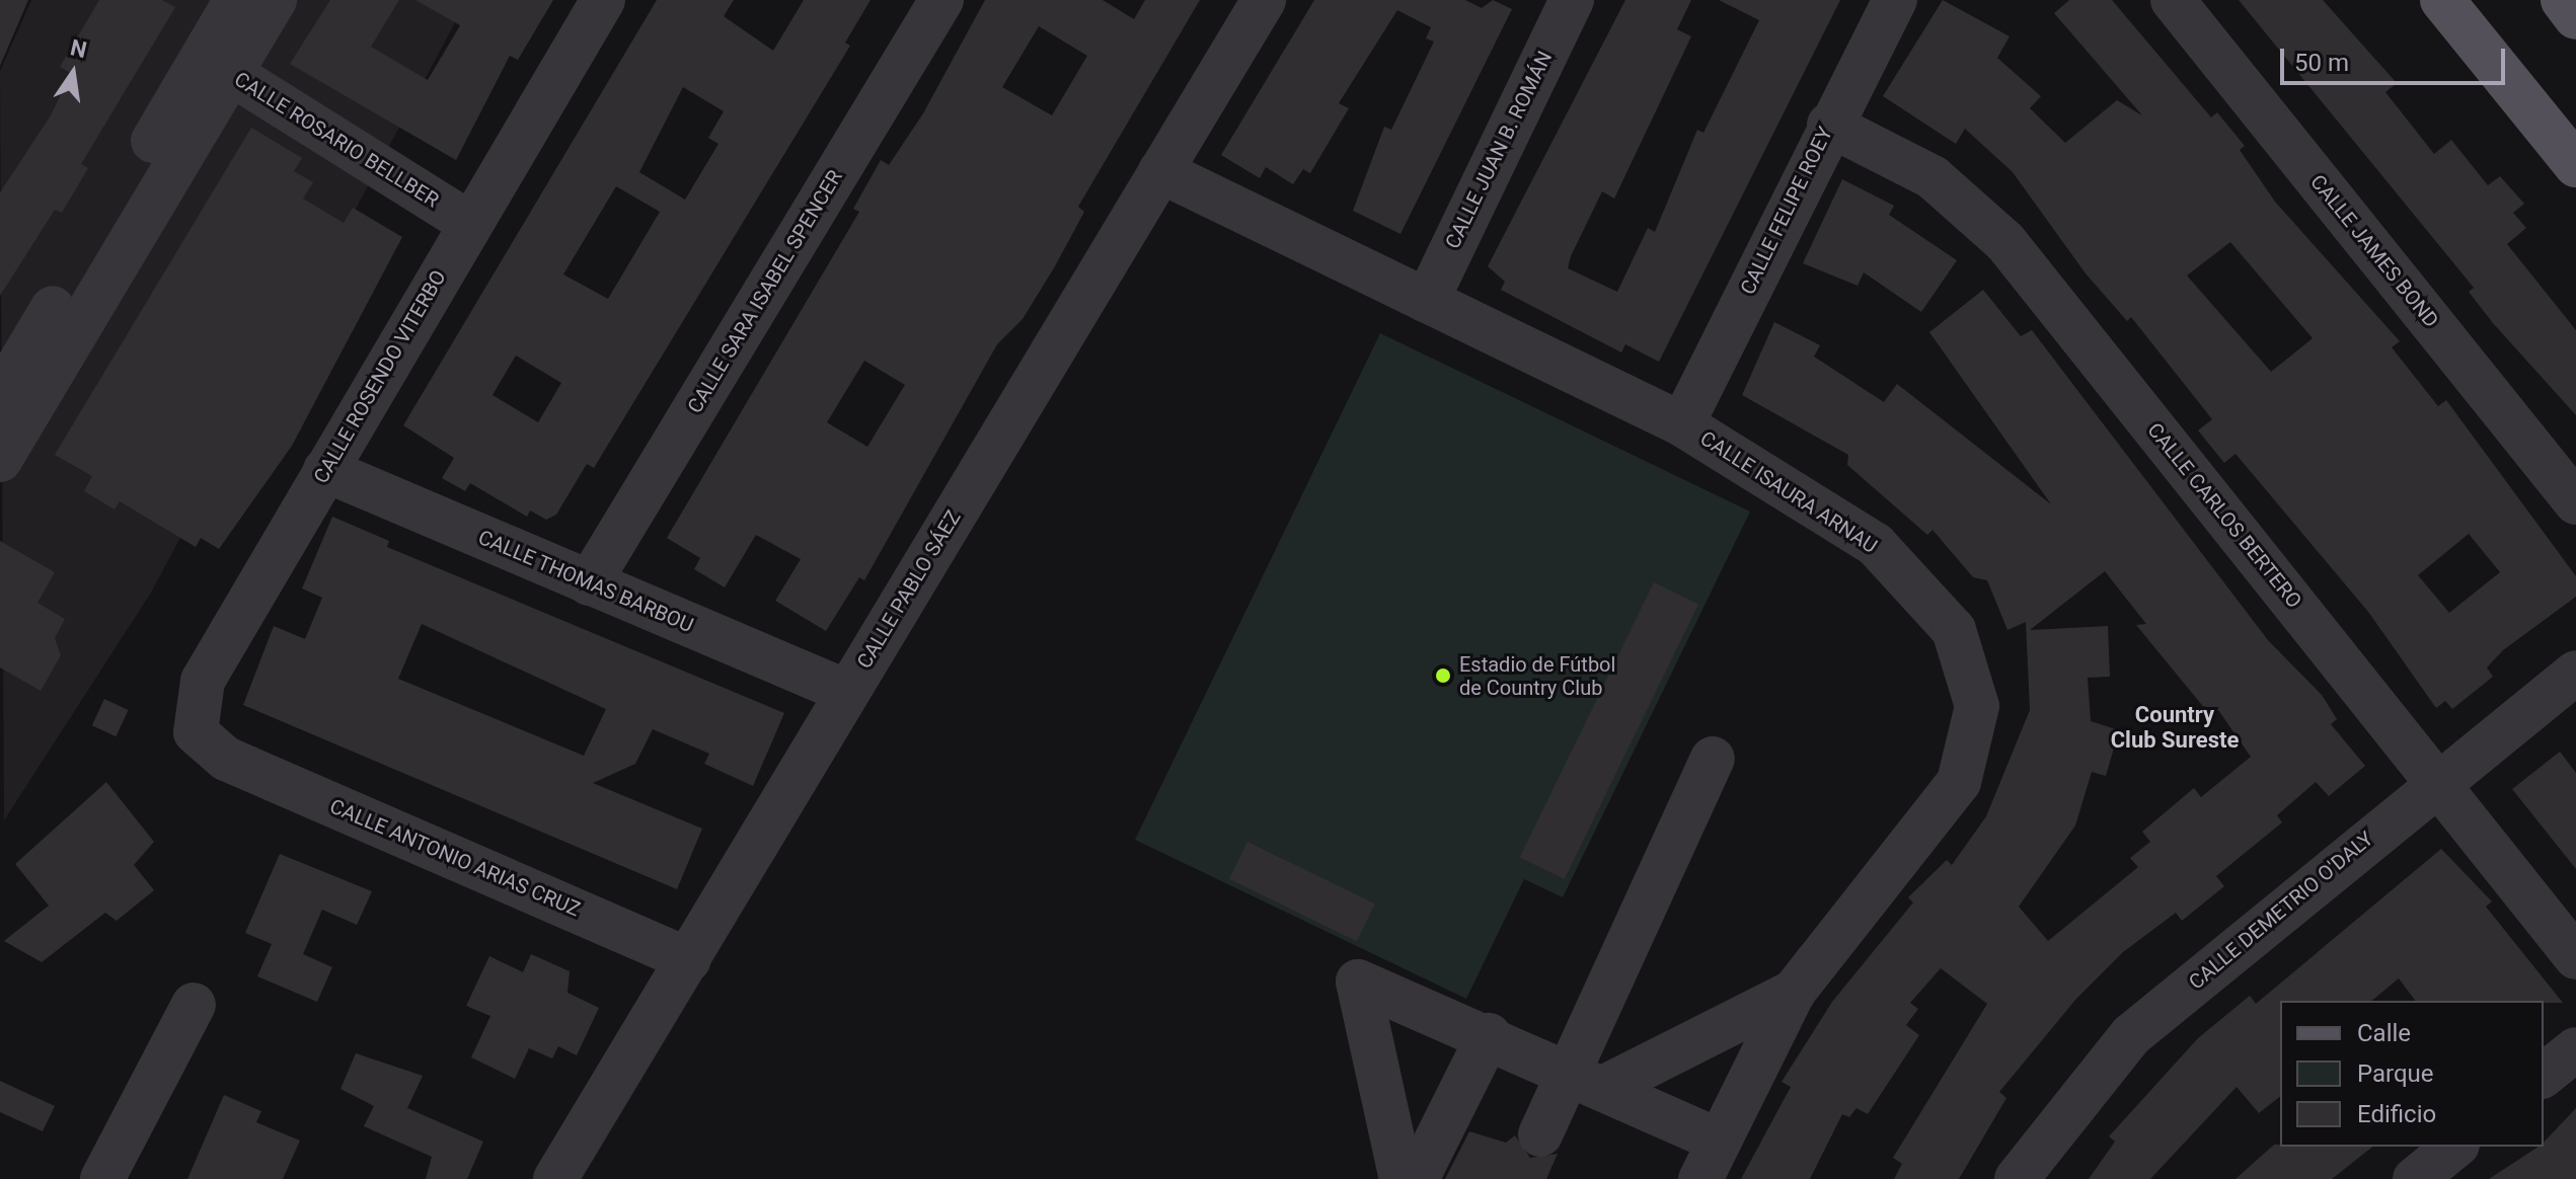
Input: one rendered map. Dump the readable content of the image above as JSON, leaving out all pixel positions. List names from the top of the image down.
{
  "streets": {
    "street": [
      "CALLE ROSARIO BELLBER",
      "CALLE JUAN B. ROMÁN",
      "CALLE FELIPE ROEY",
      "CALLE JAMES BOND",
      "CALLE SARA ISABEL SPENCER",
      "CALLE ROSENDO VITERBO",
      "CALLE ISAURA ARNAU",
      "CALLE CARLOS BERTERO",
      "CALLE THOMAS BARBOU",
      "CALLE PABLO SÁEZ",
      "CALLE ANTONIO ARIAS CRUZ",
      "CALLE DEMETRIO O'DALY"
    ]
  },
  "crossings": [
    ["CALLE ROSARIO BELLBER", "CALLE ROSENDO VITERBO"],
    ["CALLE JUAN B. ROMÁN", "CALLE ISAURA ARNAU"],
    ["CALLE FELIPE ROEY", "CALLE ISAURA ARNAU"],
    ["CALLE FELIPE ROEY", "CALLE CARLOS BERTERO"],
    ["CALLE SARA ISABEL SPENCER", "CALLE THOMAS BARBOU"],
    ["CALLE ROSENDO VITERBO", "CALLE THOMAS BARBOU"],
    ["CALLE ROSENDO VITERBO", "CALLE ANTONIO ARIAS CRUZ"],
    ["CALLE ISAURA ARNAU", "CALLE PABLO SÁEZ"],
    ["CALLE CARLOS BERTERO", "CALLE DEMETRIO O'DALY"],
    ["CALLE THOMAS BARBOU", "CALLE PABLO SÁEZ"],
    ["CALLE PABLO SÁEZ", "CALLE ANTONIO ARIAS CRUZ"]
  ],
  "districts": ["Country Club Sureste"],
  "places": ["Estadio de Fútbol de Country Club"],
  "legend": ["Calle", "Parque", "Edificio"],
  "scale_bar": "50 m",
  "north": "top"
}
